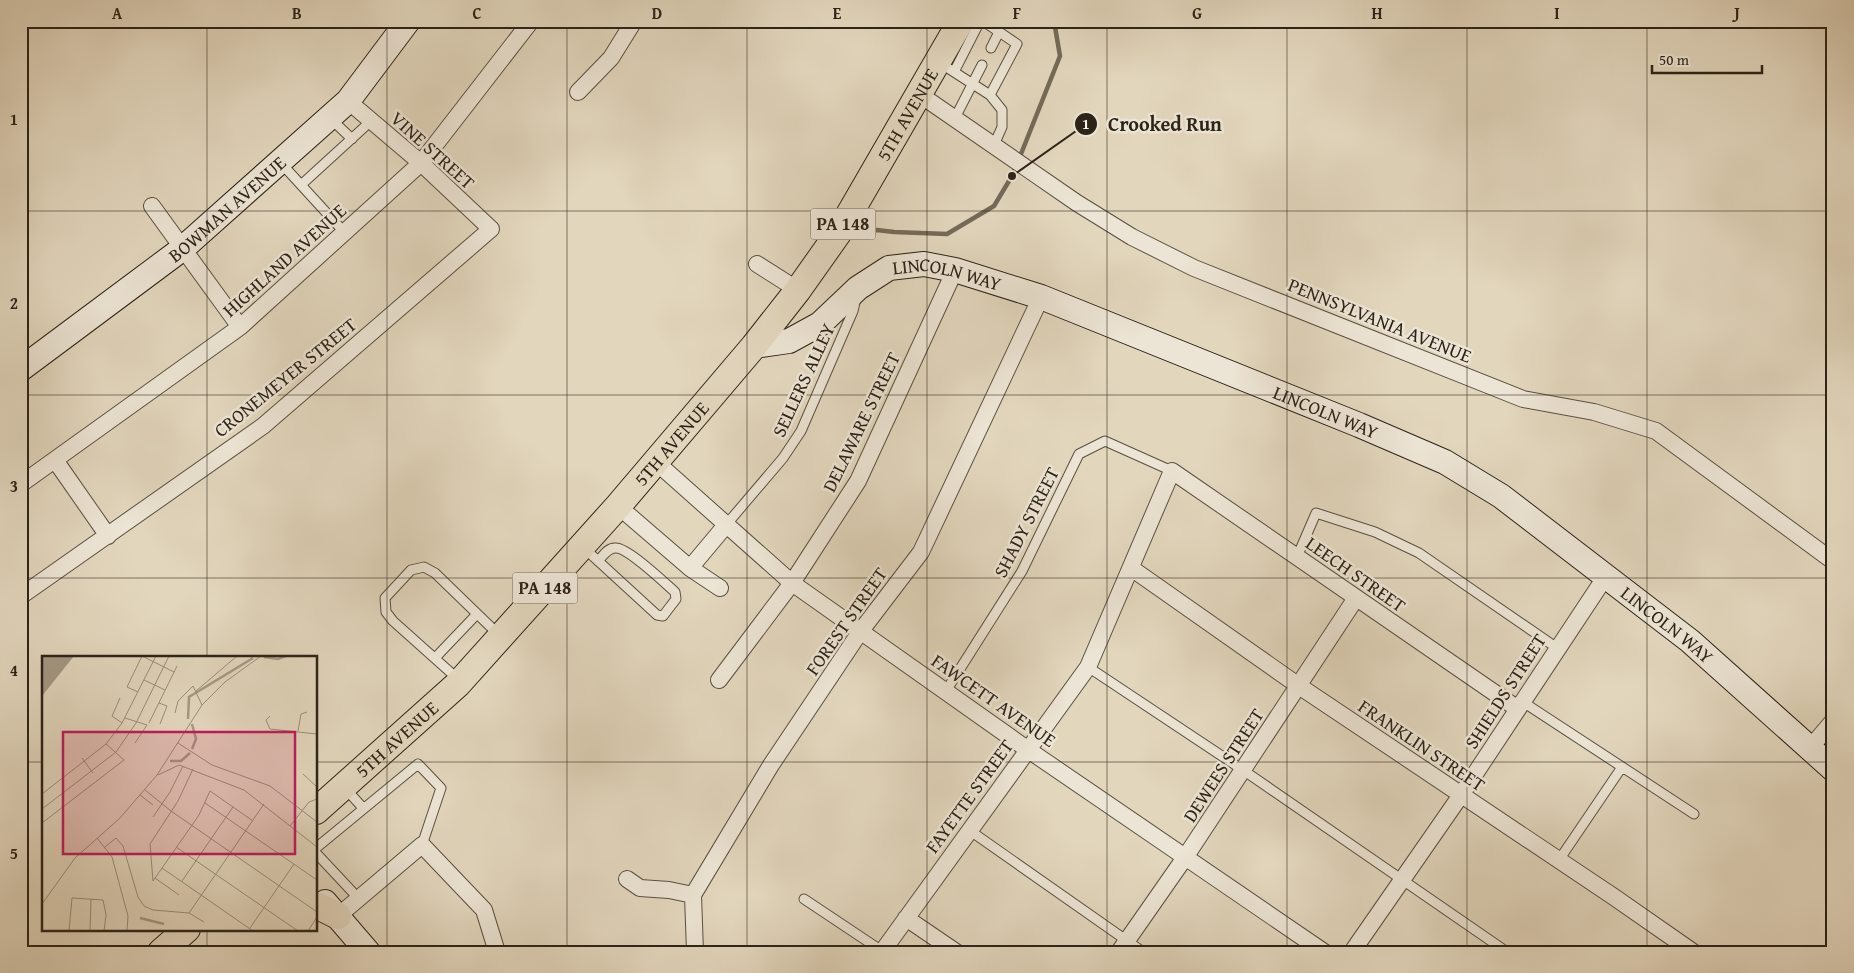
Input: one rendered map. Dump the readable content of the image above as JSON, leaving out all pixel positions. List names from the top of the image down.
{
  "streets": {
    "main road": [
      "5TH AVENUE",
      "BOWMAN AVENUE",
      "PA 148",
      "LINCOLN WAY"
    ],
    "street": [
      "VINE STREET",
      "HIGHLAND AVENUE",
      "PENNSYLVANIA AVENUE",
      "CRONEMEYER STREET",
      "DELAWARE STREET",
      "LEECH STREET",
      "FOREST STREET",
      "SHIELDS STREET",
      "FAWCETT AVENUE",
      "FRANKLIN STREET",
      "DEWEES STREET",
      "FAYETTE STREET"
    ],
    "lane": ["SELLERS ALLEY", "SHADY STREET"]
  },
  "crossings": [
    ["5TH AVENUE", "LINCOLN WAY"],
    ["5TH AVENUE", "PENNSYLVANIA AVENUE"],
    ["5TH AVENUE", "FAWCETT AVENUE"],
    ["VINE STREET", "BOWMAN AVENUE"],
    ["VINE STREET", "HIGHLAND AVENUE"],
    ["VINE STREET", "CRONEMEYER STREET"],
    ["LINCOLN WAY", "SELLERS ALLEY"],
    ["LINCOLN WAY", "DELAWARE STREET"],
    ["LINCOLN WAY", "FOREST STREET"],
    ["LINCOLN WAY", "SHIELDS STREET"],
    ["SELLERS ALLEY", "FAWCETT AVENUE"],
    ["DELAWARE STREET", "FAWCETT AVENUE"],
    ["SHADY STREET", "LEECH STREET"],
    ["SHADY STREET", "FAWCETT AVENUE"],
    ["SHADY STREET", "FAYETTE STREET"],
    ["LEECH STREET", "SHIELDS STREET"],
    ["LEECH STREET", "DEWEES STREET"],
    ["LEECH STREET", "FAYETTE STREET"],
    ["FOREST STREET", "FAWCETT AVENUE"],
    ["SHIELDS STREET", "FRANKLIN STREET"],
    ["FAWCETT AVENUE", "DEWEES STREET"],
    ["FAWCETT AVENUE", "FAYETTE STREET"],
    ["FRANKLIN STREET", "DEWEES STREET"],
    ["FRANKLIN STREET", "FAYETTE STREET"]
  ],
  "places": ["Crooked Run"],
  "scale_bar": "50 m",
  "grid": {
    "columns": [
      "A",
      "B",
      "C",
      "D",
      "E",
      "F",
      "G",
      "H",
      "I",
      "J"
    ],
    "rows": [
      "1",
      "2",
      "3",
      "4",
      "5"
    ]
  }
}
